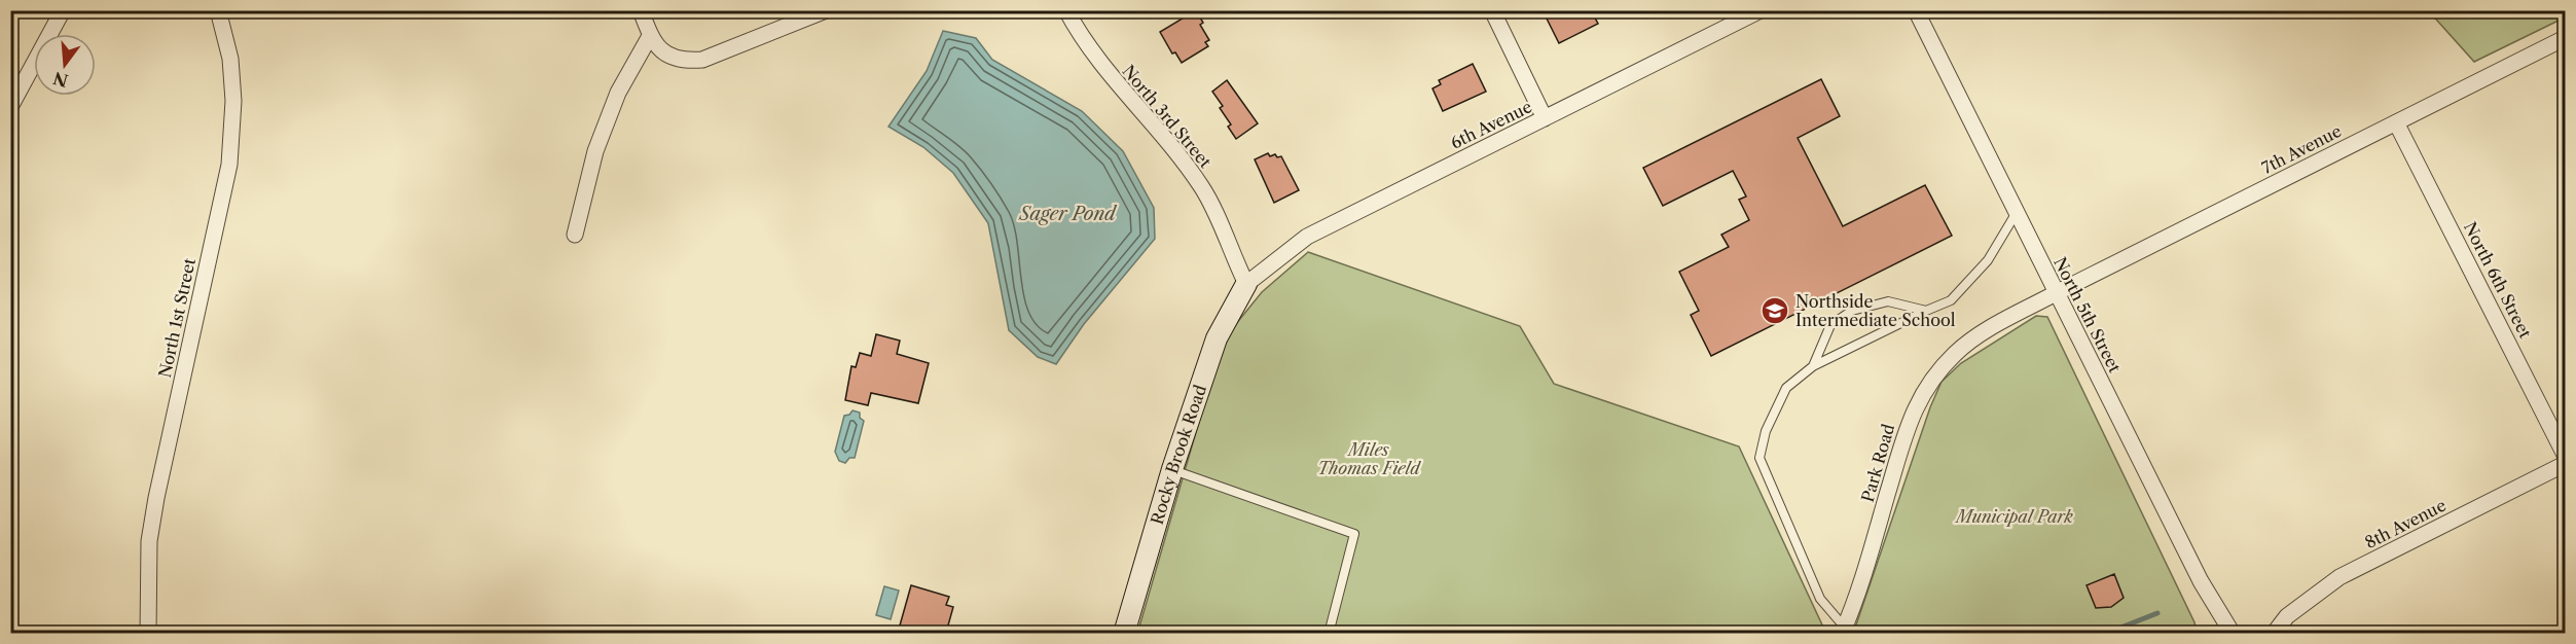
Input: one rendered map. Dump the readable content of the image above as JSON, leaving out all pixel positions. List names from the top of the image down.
{
  "streets": {
    "street": [
      "North 3rd Street",
      "6th Avenue",
      "7th Avenue",
      "North 6th Street",
      "North 5th Street",
      "North 1st Street",
      "Rocky Brook Road",
      "Park Road",
      "8th Avenue"
    ]
  },
  "crossings": [
    ["North 3rd Street", "6th Avenue"],
    ["North 3rd Street", "Rocky Brook Road"],
    ["6th Avenue", "Rocky Brook Road"],
    ["7th Avenue", "North 6th Street"],
    ["7th Avenue", "North 5th Street"],
    ["7th Avenue", "Park Road"],
    ["North 5th Street", "Park Road"]
  ],
  "water": ["Sager Pond"],
  "parks": ["Miles Thomas Field", "Municipal Park"],
  "places": {
    "school or university": ["Northside Intermediate School"]
  },
  "north": "bottom"
}
